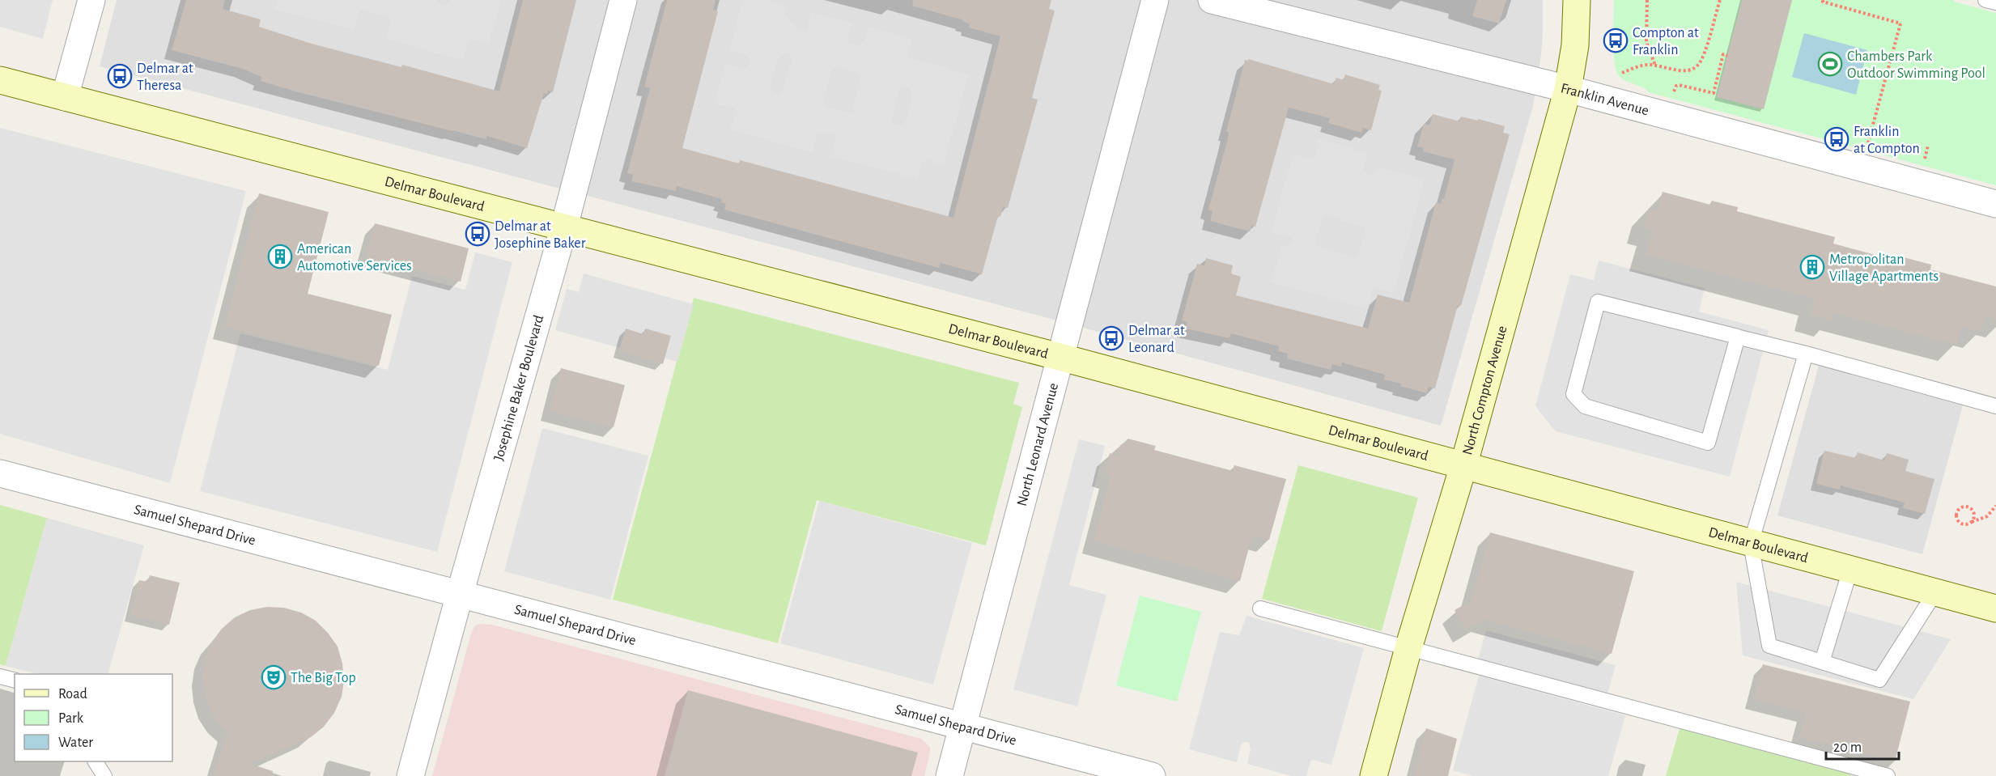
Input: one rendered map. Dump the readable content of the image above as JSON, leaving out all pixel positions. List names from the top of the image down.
{
  "streets": {
    "street": [
      "Franklin Avenue",
      "Delmar Boulevard",
      "Josephine Baker Boulevard",
      "North Compton Avenue",
      "North Leonard Avenue",
      "Samuel Shepard Drive"
    ]
  },
  "crossings": [
    ["Franklin Avenue", "North Compton Avenue"],
    ["Delmar Boulevard", "Josephine Baker Boulevard"],
    ["Delmar Boulevard", "North Compton Avenue"],
    ["Delmar Boulevard", "North Leonard Avenue"],
    ["Josephine Baker Boulevard", "Samuel Shepard Drive"],
    ["North Leonard Avenue", "Samuel Shepard Drive"]
  ],
  "places": {
    "bus stop": [
      "Compton at Franklin",
      "Delmar at Theresa",
      "Franklin at Compton",
      "Delmar at Josephine Baker",
      "Delmar at Leonard"
    ],
    "sports": ["Chambers Park Outdoor Swimming Pool"],
    "building": ["American Automotive Services", "Metropolitan Village Apartments"],
    "theatre": ["The Big Top"]
  },
  "legend": ["Road", "Park", "Water"],
  "scale_bar": "20 m"
}
